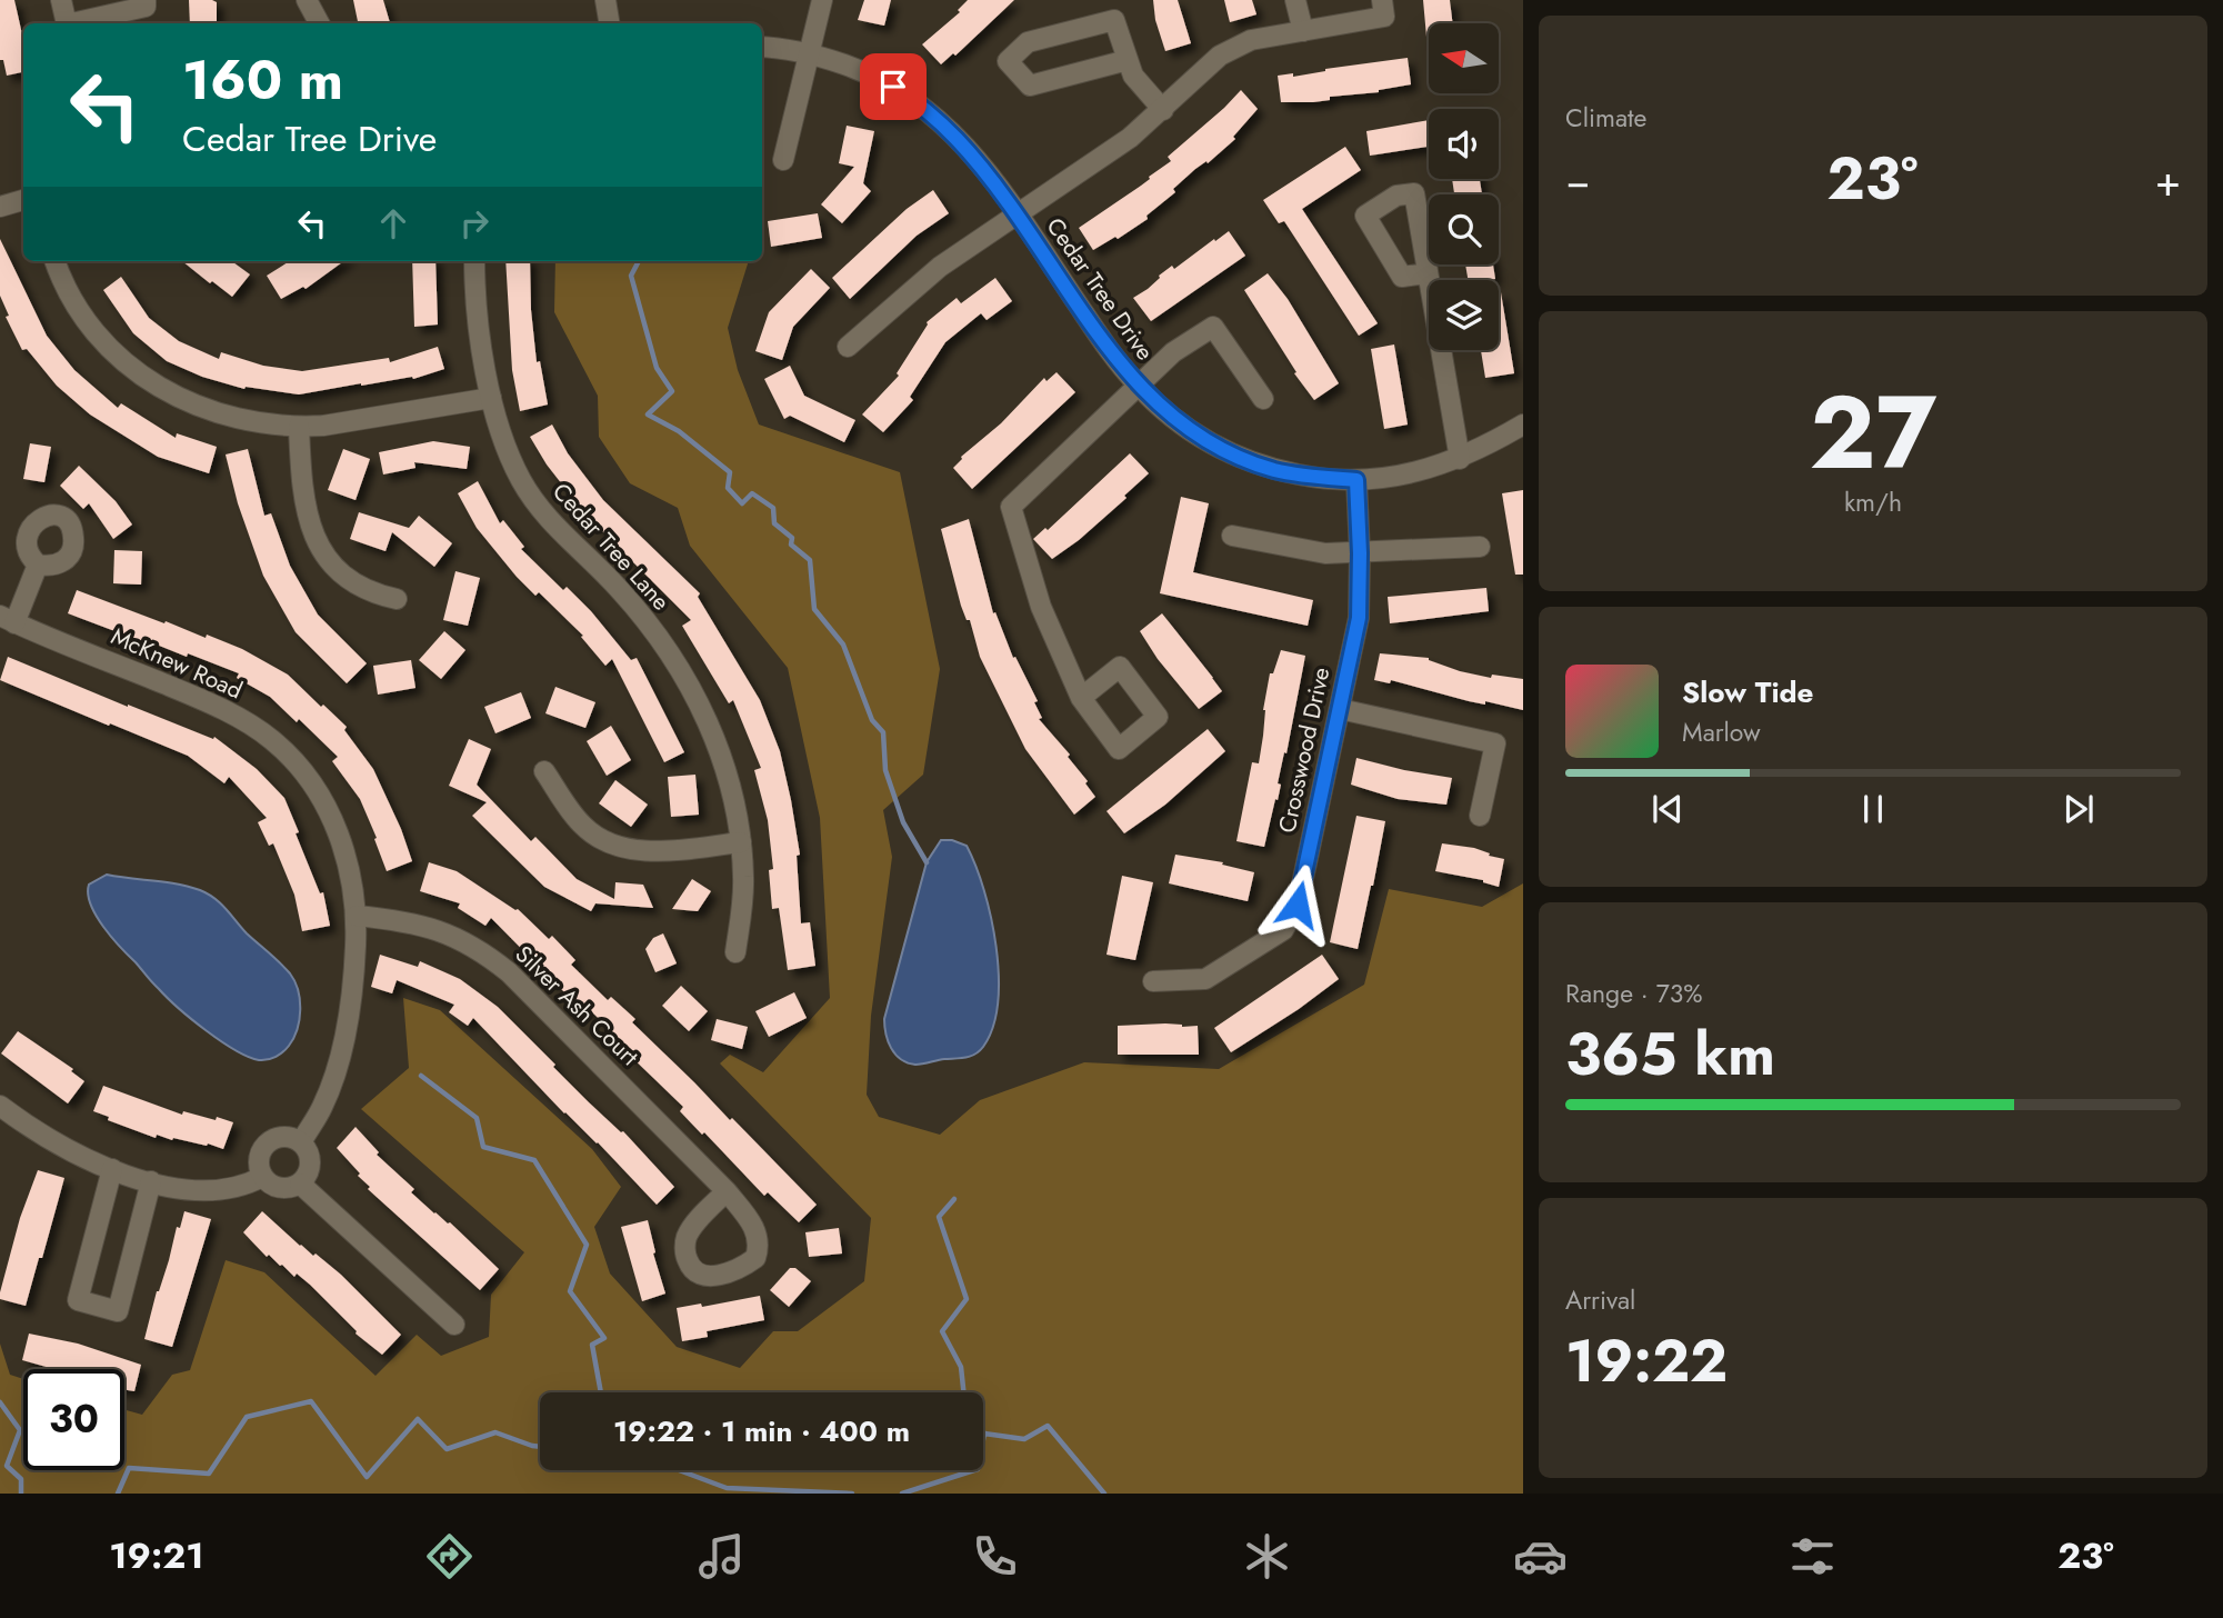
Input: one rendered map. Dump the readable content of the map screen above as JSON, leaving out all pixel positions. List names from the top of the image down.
{
  "streets": {
    "street": [
      "Cedar Tree Drive",
      "Cedar Tree Lane",
      "McKnew Road",
      "Crosswood Drive",
      "Silver Ash Court"
    ]
  },
  "crossings": [
    ["Cedar Tree Drive", "Crosswood Drive"],
    ["McKnew Road", "Silver Ash Court"]
  ],
  "north": "left",
  "page": {
    "tile": [
      "Climate",
      ["27", "km/h"],
      ["Range · 73%", "365 km"],
      ["Arrival", "19:22"]
    ],
    "turn": ["160 m", "Cedar Tree Drive"],
    "heat": ["−", "23°", "+"],
    "song": ["Slow Tide", "Marlow"],
    "limit": "30",
    "trip": "19:22 · 1 min · 400 m",
    "tabs": ["19:21", "23°"]
  }
}
